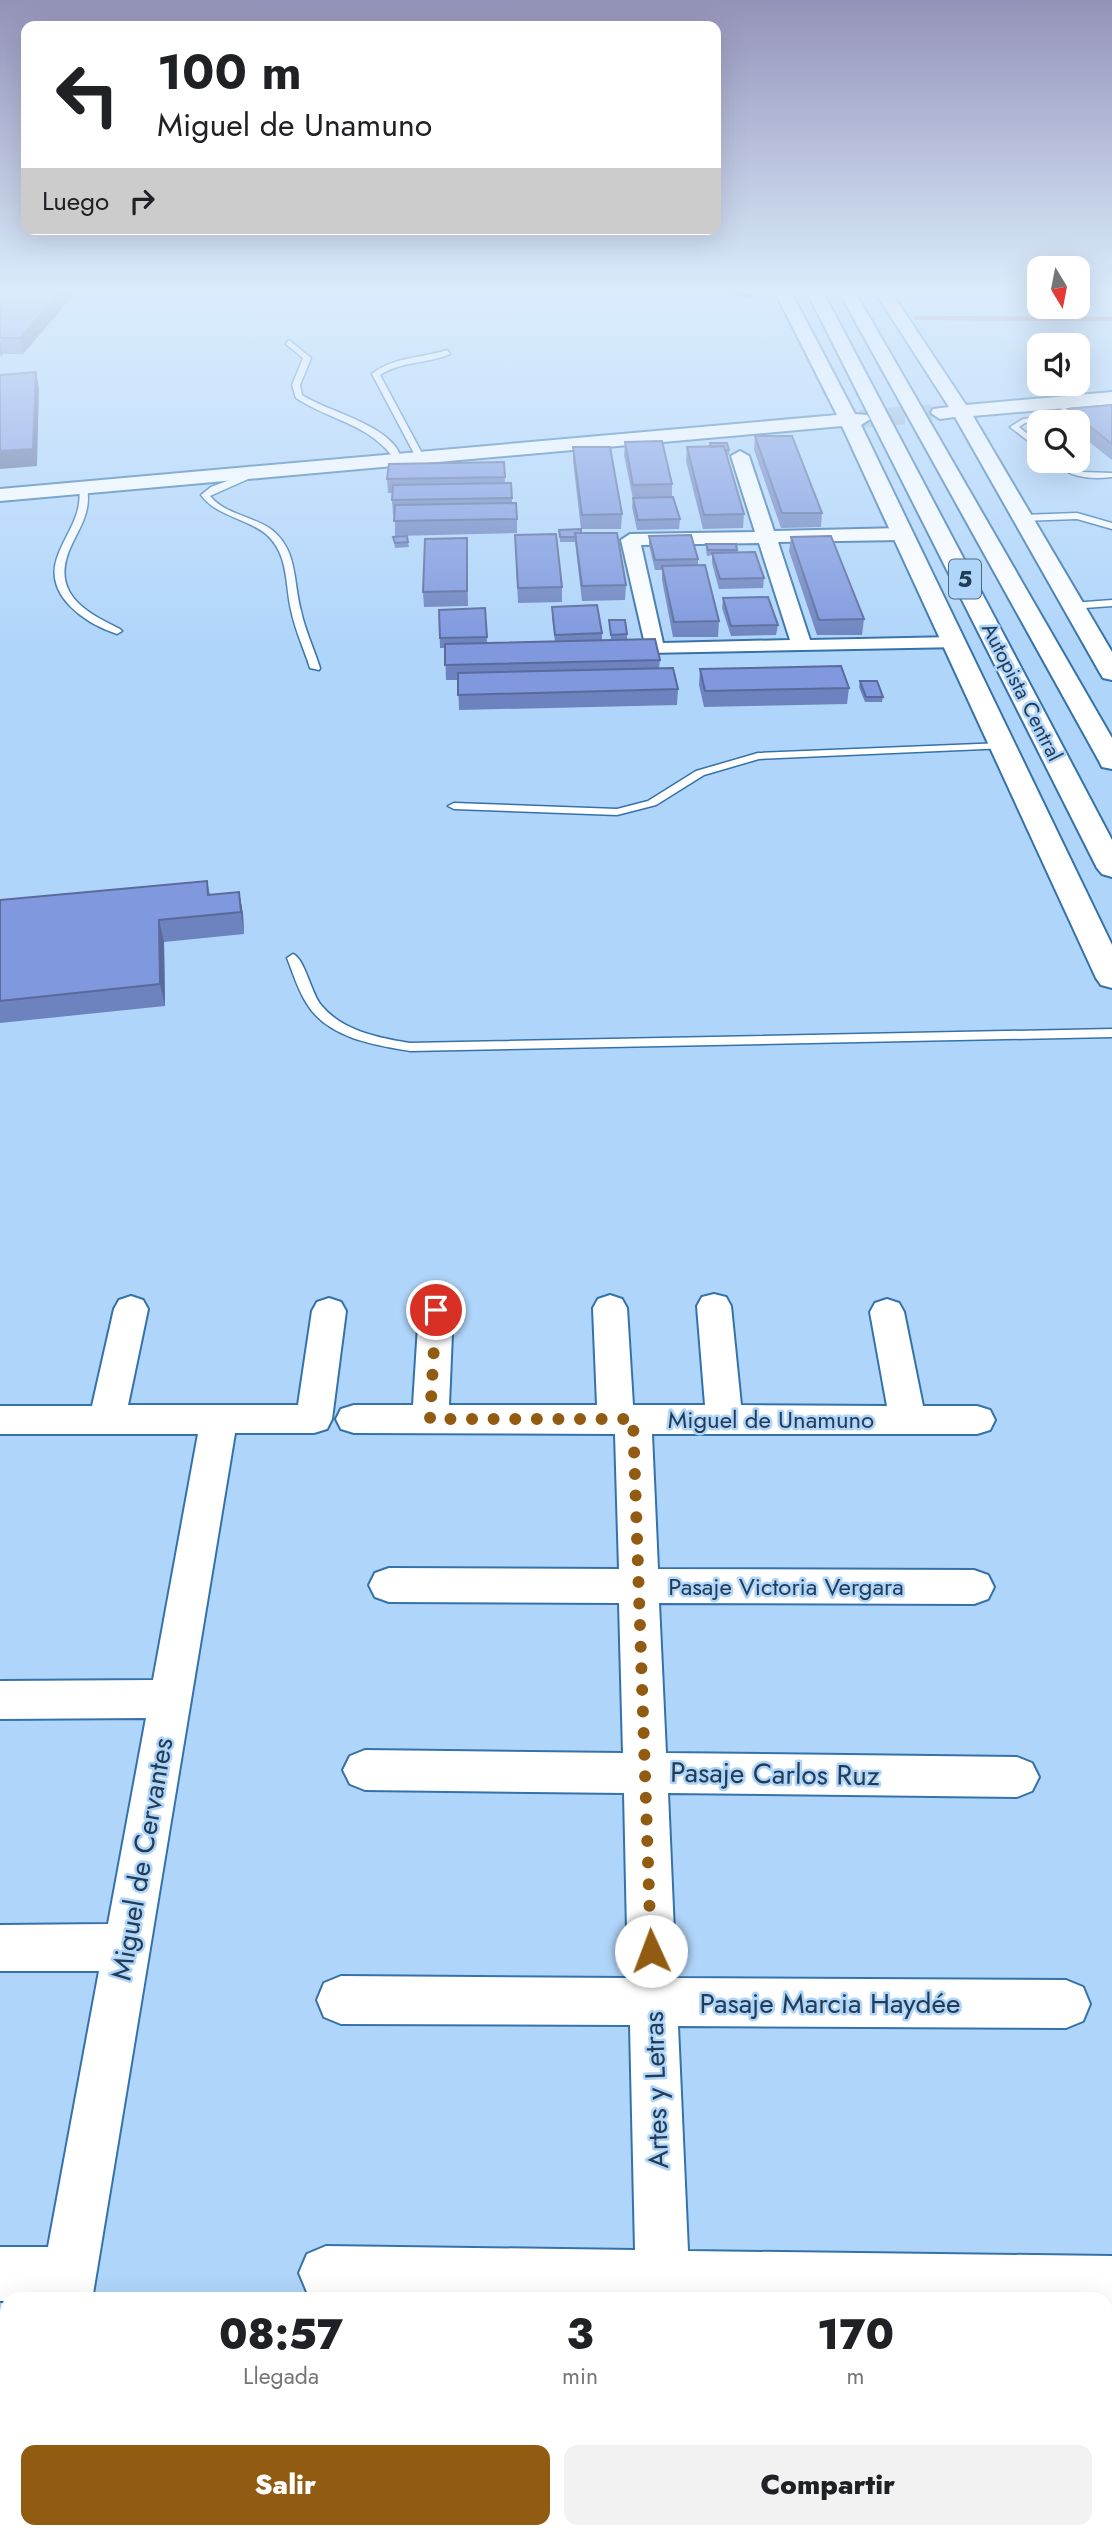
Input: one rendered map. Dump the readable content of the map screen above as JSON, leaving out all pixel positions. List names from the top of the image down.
{
  "streets": {
    "main road": ["5", "Autopista Central"],
    "street": [
      "Miguel de Unamuno",
      "Pasaje Victoria Vergara",
      "Pasaje Carlos Ruz",
      "Miguel de Cervantes",
      "Pasaje Marcia Haydée",
      "Artes y Letras"
    ]
  },
  "crossings": [
    ["Miguel de Unamuno", "Artes y Letras"],
    ["Pasaje Victoria Vergara", "Artes y Letras"],
    ["Pasaje Carlos Ruz", "Artes y Letras"],
    ["Pasaje Marcia Haydée", "Artes y Letras"]
  ],
  "north": "bottom",
  "page": {
    "turn": ["100 m", "Miguel de Unamuno"],
    "then": "Luego",
    "eta": [
      "08:57",
      "Llegada",
      "3",
      "min",
      "170",
      "m"
    ],
    "buttons": ["Salir", "Compartir"]
  }
}
